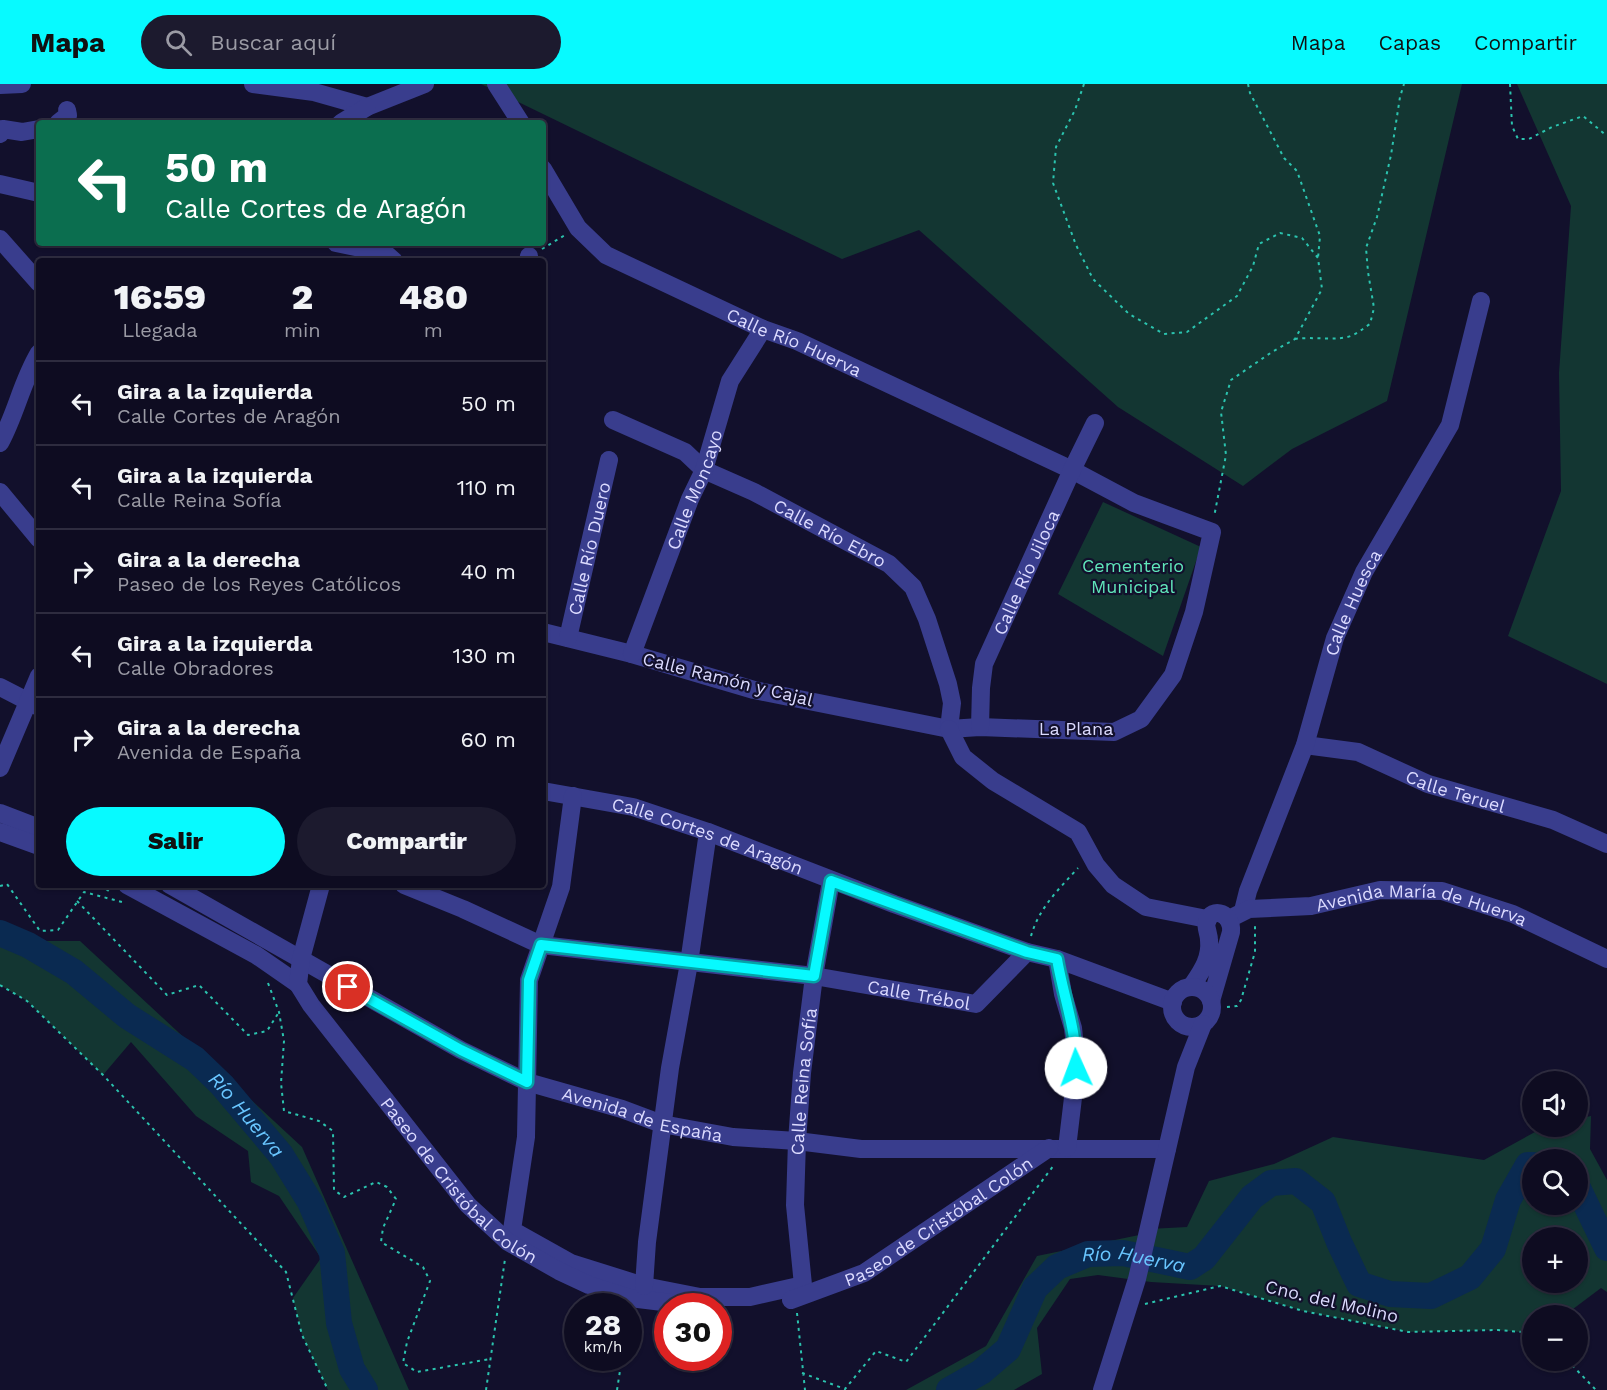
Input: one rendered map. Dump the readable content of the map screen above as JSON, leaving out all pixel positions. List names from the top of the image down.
{
  "streets": {
    "street": [
      "Calle Río Huerva",
      "Calle Moncayo",
      "Calle Río Ebro",
      "Calle Río Duero",
      "Calle Río Jiloca",
      "Calle Huesca",
      "Calle Ramón y Cajal",
      "La Plana",
      "Calle Teruel",
      "Calle Cortes de Aragón",
      "Avenida María de Huerva",
      "Calle Trébol",
      "Calle Reina Sofía",
      "Avenida de España",
      "Paseo de Cristóbal Colón"
    ],
    "path": ["Cno. del Molino"]
  },
  "crossings": [
    ["Calle Río Huerva", "Calle Moncayo"],
    ["Calle Río Huerva", "Calle Río Jiloca"],
    ["Calle Río Huerva", "La Plana"],
    ["Calle Moncayo", "Calle Río Ebro"],
    ["Calle Moncayo", "Calle Ramón y Cajal"],
    ["Calle Río Ebro", "Calle Ramón y Cajal"],
    ["Calle Río Ebro", "La Plana"],
    ["Calle Río Duero", "Calle Ramón y Cajal"],
    ["Calle Río Jiloca", "La Plana"],
    ["Calle Huesca", "Calle Teruel"],
    ["Calle Huesca", "Calle Cortes de Aragón"],
    ["Calle Huesca", "Avenida María de Huerva"],
    ["Calle Ramón y Cajal", "La Plana"],
    ["Calle Cortes de Aragón", "Calle Trébol"],
    ["Calle Cortes de Aragón", "Calle Reina Sofía"],
    ["Calle Trébol", "Calle Reina Sofía"],
    ["Calle Reina Sofía", "Avenida de España"],
    ["Calle Reina Sofía", "Paseo de Cristóbal Colón"],
    ["Avenida de España", "Paseo de Cristóbal Colón"]
  ],
  "water": ["Río Huerva"],
  "parks": ["Cementerio Municipal"],
  "page": {
    "header": "Mapa",
    "search": "Buscar aquí",
    "nav": ["Mapa", "Capas", "Compartir"],
    "turn": ["50 m", "Calle Cortes de Aragón"],
    "eta": [
      "16:59",
      "Llegada",
      "2",
      "min",
      "480",
      "m"
    ],
    "list": [
      {
        "name": "Gira a la izquierda",
        "note": "Calle Cortes de Aragón",
        "value": "50 m"
      },
      {
        "name": "Gira a la izquierda",
        "note": "Calle Reina Sofía",
        "value": "110 m"
      },
      {
        "name": "Gira a la derecha",
        "note": "Paseo de los Reyes Católicos",
        "value": "40 m"
      },
      {
        "name": "Gira a la izquierda",
        "note": "Calle Obradores",
        "value": "130 m"
      },
      {
        "name": "Gira a la derecha",
        "note": "Avenida de España",
        "value": "60 m"
      }
    ],
    "buttons": ["Salir", "Compartir"],
    "map_buttons": ["+", "−"],
    "speed": "28 km/h",
    "limit": "30"
  }
}
